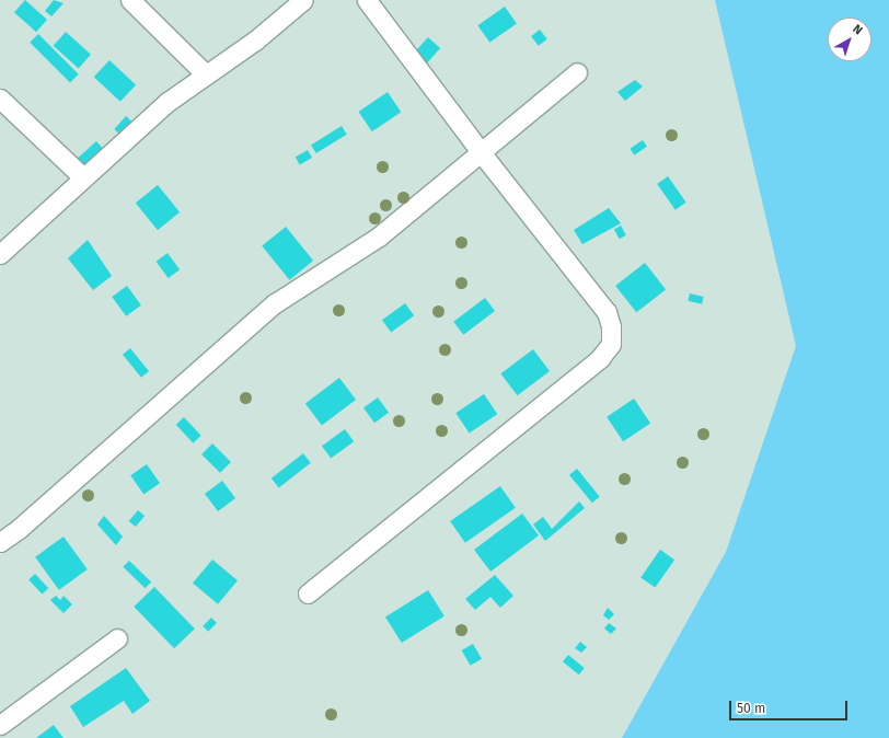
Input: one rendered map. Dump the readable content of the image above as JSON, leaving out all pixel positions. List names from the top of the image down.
{
  "scale_bar": "50 m",
  "north": "top right"
}
